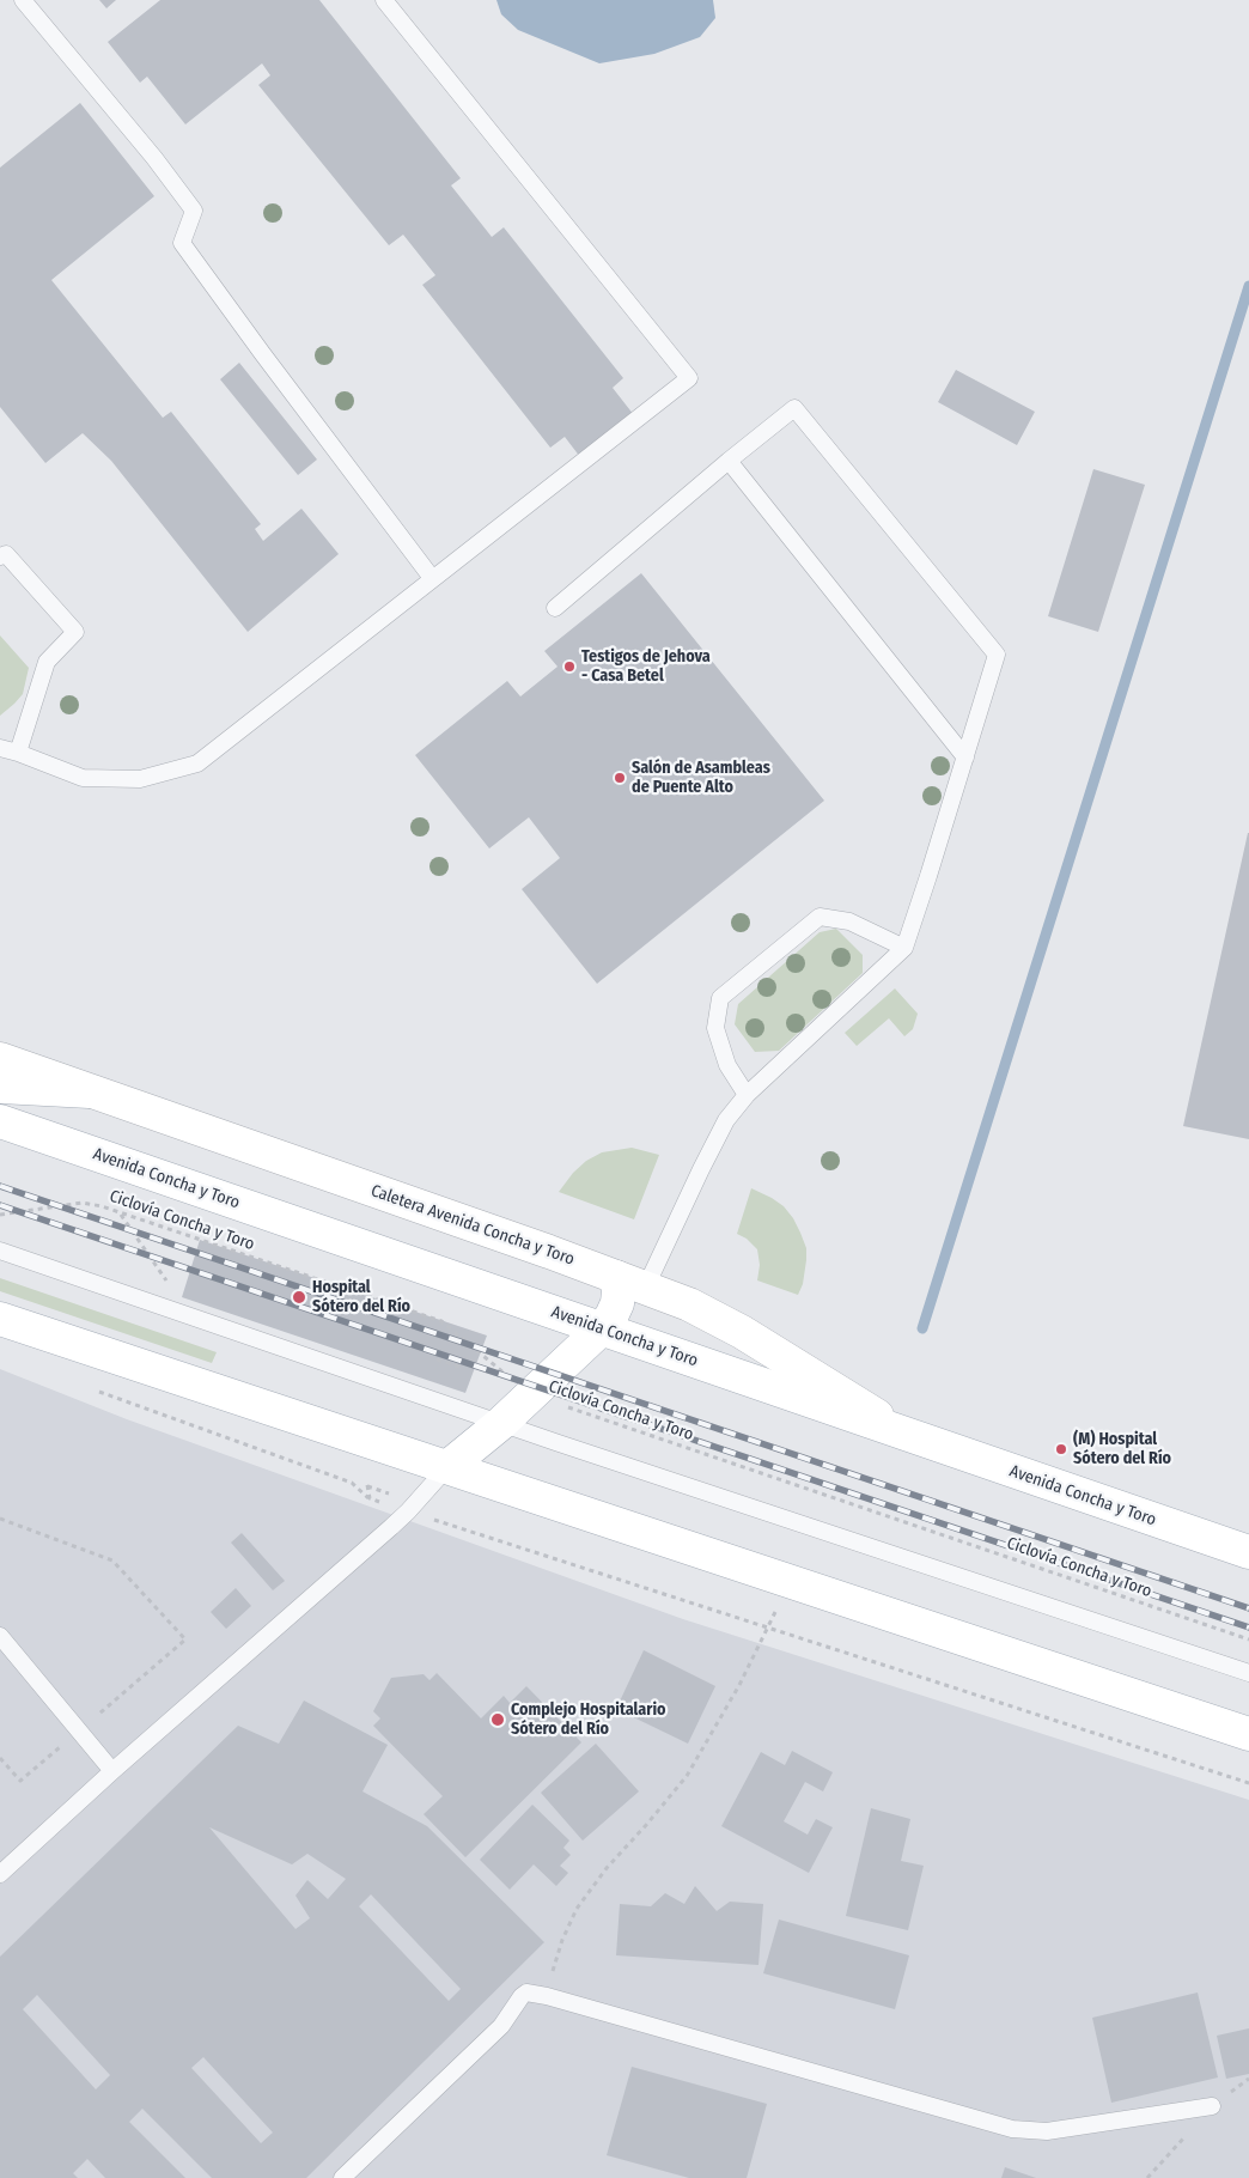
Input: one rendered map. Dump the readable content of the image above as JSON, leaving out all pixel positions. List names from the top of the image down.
{
  "streets": {
    "main road": ["Avenida Concha y Toro", "Caletera Avenida Concha y Toro"],
    "path": ["Ciclovía Concha y Toro"]
  },
  "crossings": [
    ["Avenida Concha y Toro", "Caletera Avenida Concha y Toro"]
  ],
  "places": [
    "Testigos de Jehova - Casa Betel",
    "Salón de Asambleas de Puente Alto",
    "Hospital Sótero del Río",
    "(M) Hospital Sótero del Río",
    "Complejo Hospitalario Sótero del Río"
  ]
}
